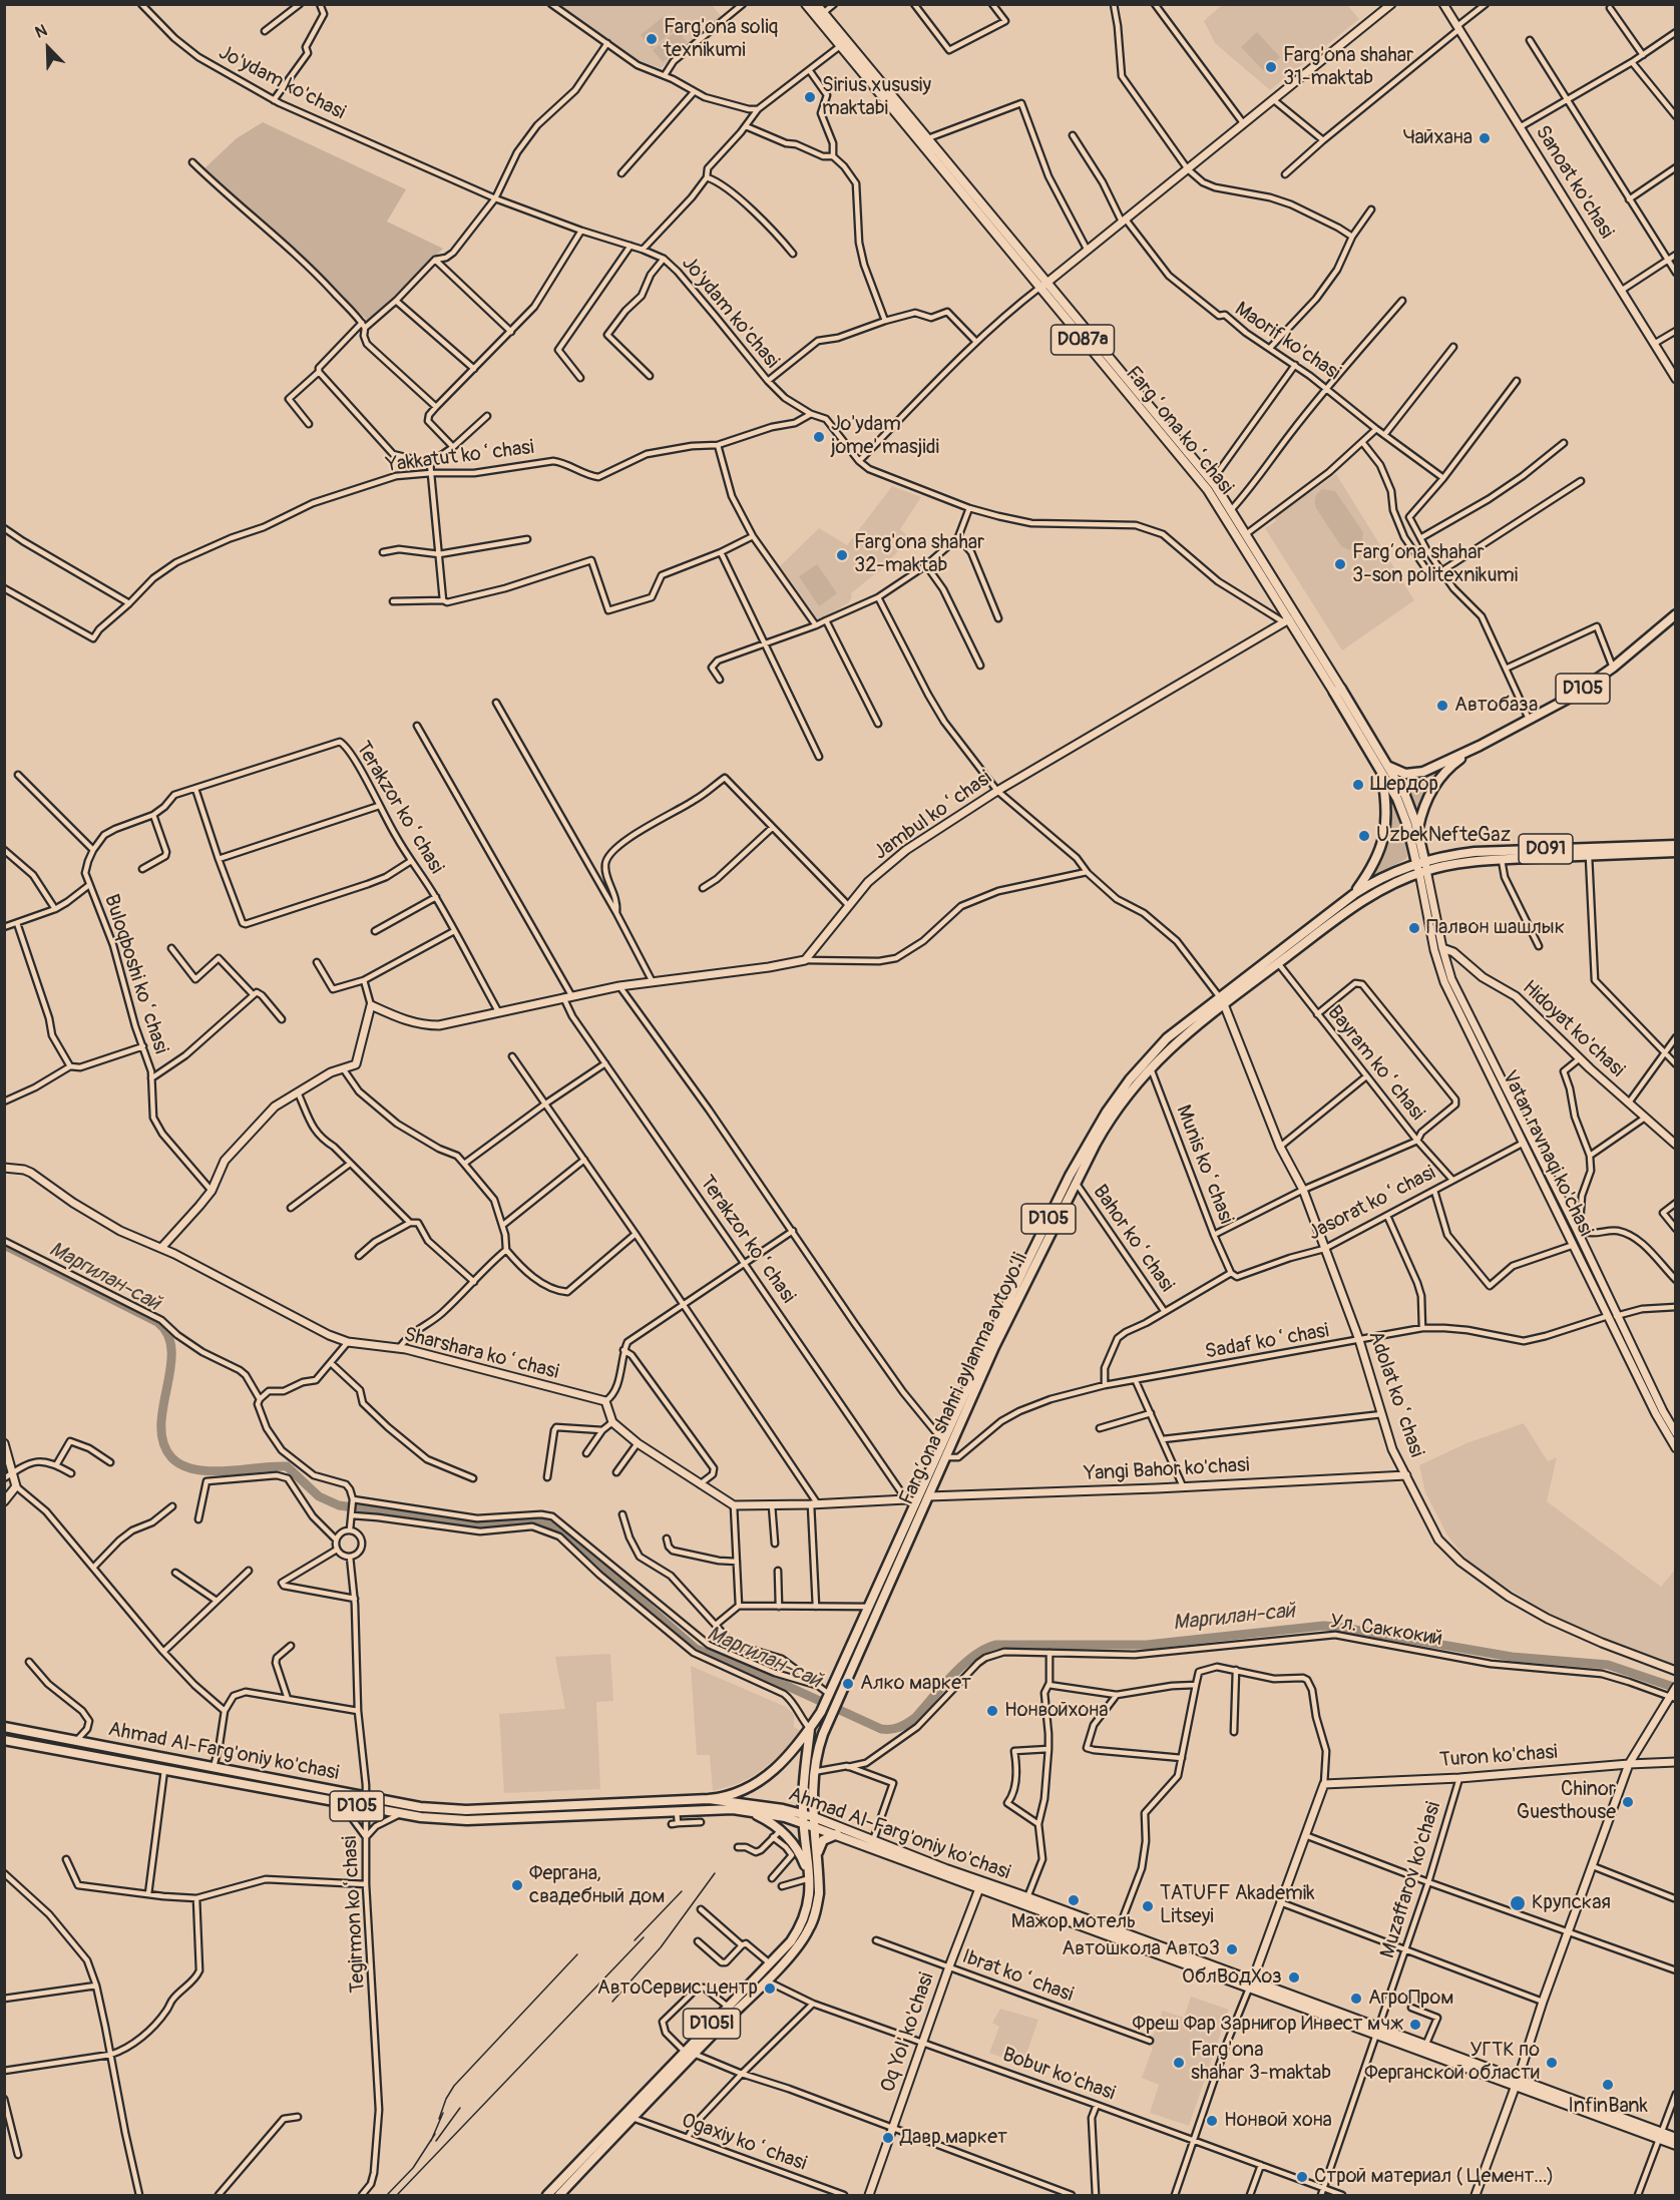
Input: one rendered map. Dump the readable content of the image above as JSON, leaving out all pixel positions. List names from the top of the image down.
{
  "streets": {
    "highway": [
      "Fargʻona koʻchasi",
      "D105",
      "D091",
      "Farg‘ona shahri aylanma avtoyo‘li",
      "Ahmad Al-Farg'oniy ko'chasi",
      "D105l"
    ],
    "main road": ["D087a"],
    "street": [
      "Jo'ydam ko'chasi",
      "Sanoat ko'chasi",
      "Maorif ko'chasi",
      "Yakkatut koʻchasi",
      "Terakzor koʻchasi",
      "Jambul koʻchasi",
      "Buloqboshi koʻchasi",
      "Hidoyat ko'chasi",
      "Bayram koʻchasi",
      "Vatan ravnaqi ko'chasi",
      "Munis koʻchasi",
      "Jasorat koʻchasi",
      "Bahor koʻchasi",
      "Sadaf koʻchasi",
      "Sharshara koʻchasi",
      "Adolat koʻchasi",
      "Yangi Bahor ko'chasi",
      "Ул. Саккокий",
      "Turon ko'chasi",
      "Muzaffarov ko'chasi",
      "Tegirmon koʻchasi",
      "Ibrat koʻchasi",
      "Oq Yol' ko'chasi",
      "Bobur ko'chasi",
      "Ogaxiy koʻchasi"
    ]
  },
  "crossings": [
    ["Jo'ydam ko'chasi", "Fargʻona koʻchasi"],
    ["Jo'ydam ko'chasi", "Yakkatut koʻchasi"],
    ["Jo'ydam ko'chasi", "Jambul koʻchasi"],
    ["Fargʻona koʻchasi", "D105"],
    ["Fargʻona koʻchasi", "Jambul koʻchasi"],
    ["Fargʻona koʻchasi", "D091"],
    ["Fargʻona koʻchasi", "Vatan ravnaqi ko'chasi"],
    ["Fargʻona koʻchasi", "Farg‘ona shahri aylanma avtoyo‘li"],
    ["D105", "Farg‘ona shahri aylanma avtoyo‘li"],
    ["D105", "Ул. Саккокий"],
    ["D105", "Ahmad Al-Farg'oniy ko'chasi"],
    ["D105", "D105l"],
    ["D091", "Vatan ravnaqi ko'chasi"],
    ["D091", "Farg‘ona shahri aylanma avtoyo‘li"],
    ["Hidoyat ko'chasi", "Vatan ravnaqi ko'chasi"],
    ["Bayram koʻchasi", "Jasorat koʻchasi"],
    ["Bayram koʻchasi", "Farg‘ona shahri aylanma avtoyo‘li"],
    ["Vatan ravnaqi ko'chasi", "Jasorat koʻchasi"],
    ["Vatan ravnaqi ko'chasi", "Sadaf koʻchasi"],
    ["Vatan ravnaqi ko'chasi", "Farg‘ona shahri aylanma avtoyo‘li"],
    ["Munis koʻchasi", "Jasorat koʻchasi"],
    ["Munis koʻchasi", "Farg‘ona shahri aylanma avtoyo‘li"],
    ["Jasorat koʻchasi", "Bahor koʻchasi"],
    ["Jasorat koʻchasi", "Sadaf koʻchasi"],
    ["Jasorat koʻchasi", "Adolat koʻchasi"],
    ["Bahor koʻchasi", "Farg‘ona shahri aylanma avtoyo‘li"],
    ["Sadaf koʻchasi", "Farg‘ona shahri aylanma avtoyo‘li"],
    ["Sadaf koʻchasi", "Adolat koʻchasi"],
    ["Farg‘ona shahri aylanma avtoyo‘li", "Adolat koʻchasi"],
    ["Farg‘ona shahri aylanma avtoyo‘li", "Yangi Bahor ko'chasi"],
    ["Farg‘ona shahri aylanma avtoyo‘li", "Ул. Саккокий"],
    ["Adolat koʻchasi", "Yangi Bahor ko'chasi"],
    ["Ahmad Al-Farg'oniy ko'chasi", "Muzaffarov ko'chasi"],
    ["Ahmad Al-Farg'oniy ko'chasi", "Tegirmon koʻchasi"],
    ["Ahmad Al-Farg'oniy ko'chasi", "D105l"],
    ["Ahmad Al-Farg'oniy ko'chasi", "Oq Yol' ko'chasi"],
    ["Turon ko'chasi", "Muzaffarov ko'chasi"],
    ["Muzaffarov ko'chasi", "Bobur ko'chasi"],
    ["Ibrat koʻchasi", "Oq Yol' ko'chasi"],
    ["D105l", "Bobur ko'chasi"],
    ["D105l", "Ogaxiy koʻchasi"],
    ["Oq Yol' ko'chasi", "Bobur ko'chasi"]
  ],
  "water": ["Маргилан-сай"],
  "places": [
    "Farg'ona soliq texnikumi",
    "Farg'ona shahar 31-maktab",
    "Sirius xususiy maktabi",
    "Чайхана",
    "Jo'ydam jome' masjidi",
    "Farg'ona shahar 32-maktab",
    "Farg‘ona shahar 3-son politexnikumi",
    "Автобаза",
    "Шердор",
    "UzbekNefteGaz",
    "Палвон шашлык",
    "Алко маркет",
    "Нонвойхона",
    "Chinor Guesthouse",
    "Фергана, свадебный дом",
    "Мажор мотель",
    "Крупская",
    "TATUFF Akademik Litseyi",
    "Автошкола Авто3",
    "ОблВодХоз",
    "АвтоСервис центр",
    "АгроПром",
    "Фреш Фар Зарнигор Инвест мчж",
    "Farg'ona shahar 3-maktab",
    "УГТК по Ферганской области",
    "InfinBank",
    "Нонвой хона",
    "Давр маркет",
    "Строй материал ( Цемент...)"
  ],
  "north": "top left"
}
